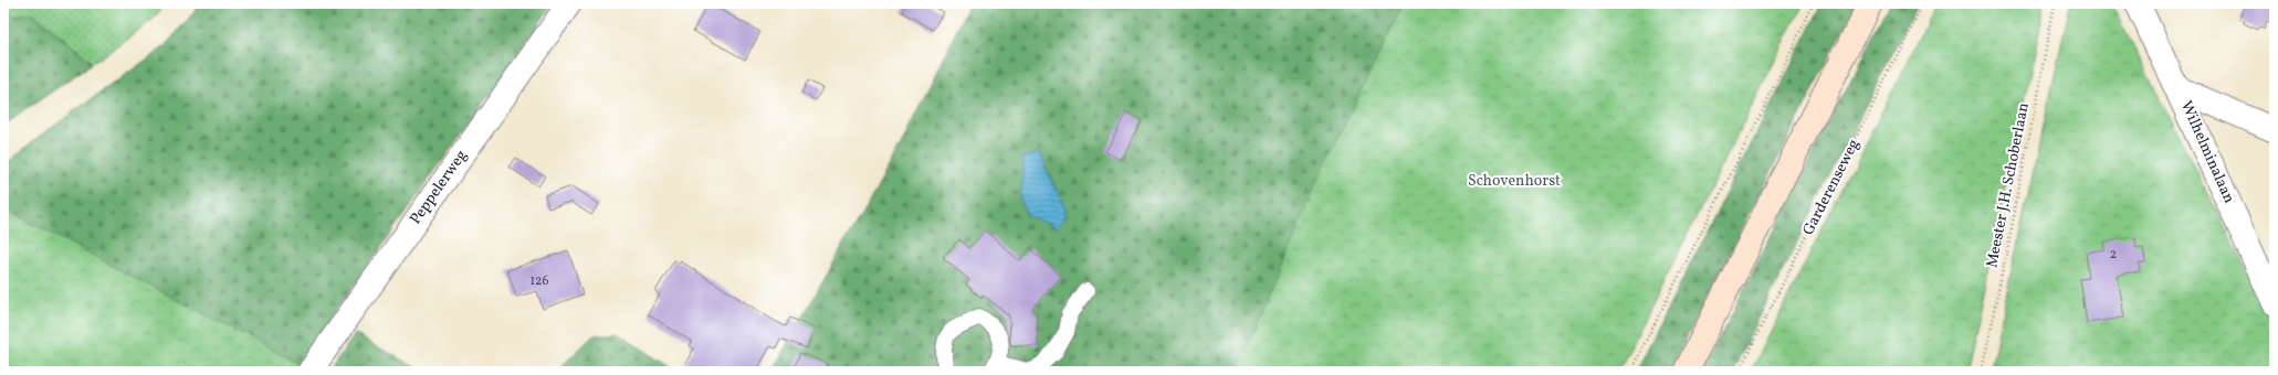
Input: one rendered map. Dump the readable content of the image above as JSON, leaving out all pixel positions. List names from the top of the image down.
{
  "streets": {
    "street": ["Wilhelminalaan", "Peppelerweg"],
    "path": ["Meester J.H. Schoberlaan", "Garderenseweg"]
  },
  "parks": ["Schovenhorst"],
  "house_numbers": ["2", "126"]
}
